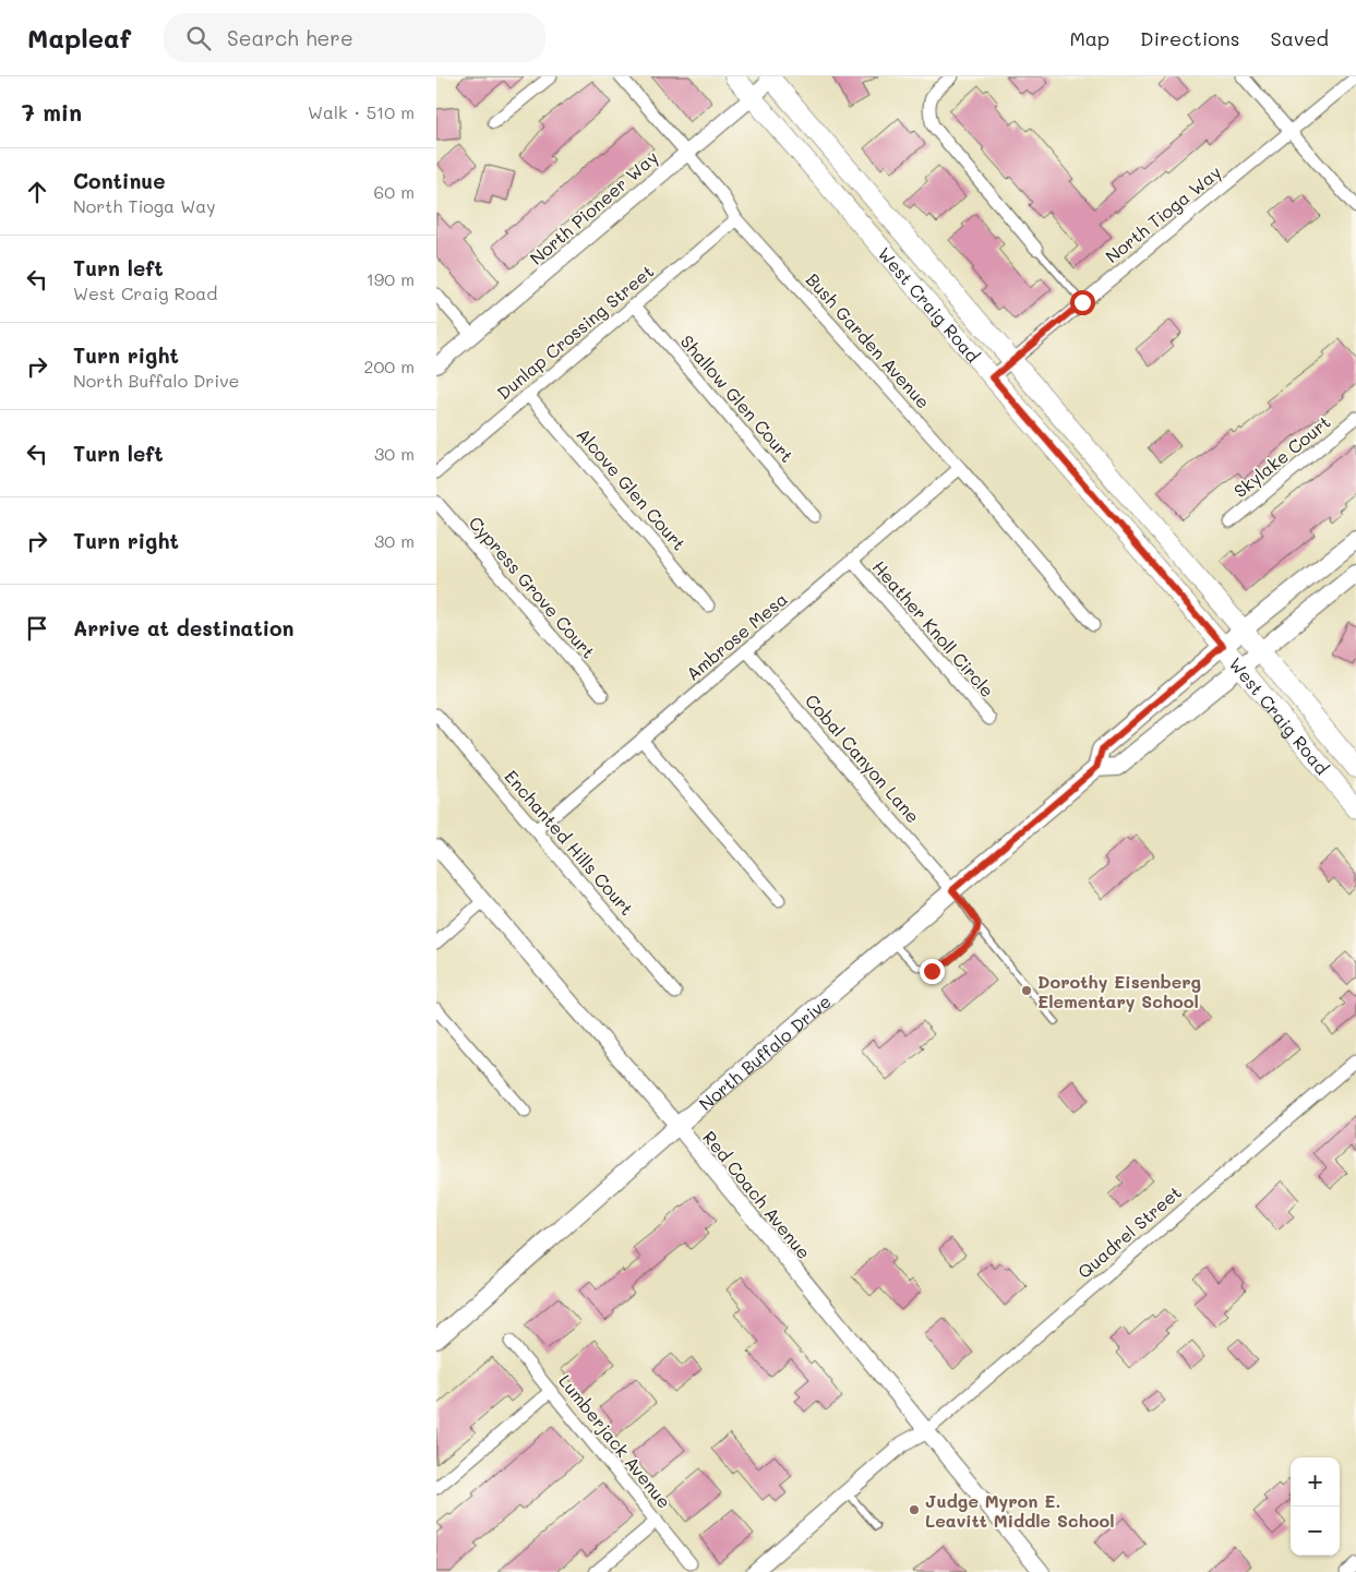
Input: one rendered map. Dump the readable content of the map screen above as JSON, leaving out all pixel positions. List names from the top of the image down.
{
  "streets": {
    "main road": ["West Craig Road", "North Buffalo Drive"],
    "street": [
      "North Pioneer Way",
      "North Tioga Way",
      "Dunlap Crossing Street",
      "Bush Garden Avenue",
      "Shallow Glen Court",
      "Skylake Court",
      "Alcove Glen Court",
      "Cypress Grove Court",
      "Heather Knoll Circle",
      "Ambrose Mesa",
      "Cobal Canyon Lane",
      "Enchanted Hills Court",
      "Red Coach Avenue",
      "Quadrel Street",
      "Lumberjack Avenue"
    ]
  },
  "crossings": [
    ["North Pioneer Way", "West Craig Road"],
    ["North Pioneer Way", "Bush Garden Avenue"],
    ["North Tioga Way", "West Craig Road"],
    ["West Craig Road", "North Buffalo Drive"],
    ["Dunlap Crossing Street", "Bush Garden Avenue"],
    ["Dunlap Crossing Street", "Shallow Glen Court"],
    ["Dunlap Crossing Street", "Alcove Glen Court"],
    ["Bush Garden Avenue", "Ambrose Mesa"],
    ["Heather Knoll Circle", "Ambrose Mesa"],
    ["Ambrose Mesa", "Cobal Canyon Lane"],
    ["Ambrose Mesa", "Enchanted Hills Court"],
    ["Cobal Canyon Lane", "North Buffalo Drive"],
    ["North Buffalo Drive", "Red Coach Avenue"],
    ["Red Coach Avenue", "Quadrel Street"]
  ],
  "places": ["Dorothy Eisenberg Elementary School", "Judge Myron E. Leavitt Middle School"],
  "page": {
    "header": "Mapleaf",
    "search": "Search here",
    "nav": ["Map", "Directions", "Saved"],
    "heading": ["7 min", "Walk · 510 m"],
    "list": [
      ["Continue", "North Tioga Way", "60 m"],
      ["Turn left", "West Craig Road", "190 m"],
      ["Turn right", "North Buffalo Drive", "200 m"],
      ["Turn left", "30 m"],
      ["Turn right", "30 m"],
      "Arrive at destination"
    ],
    "map_buttons": ["+", "−"]
  }
}
